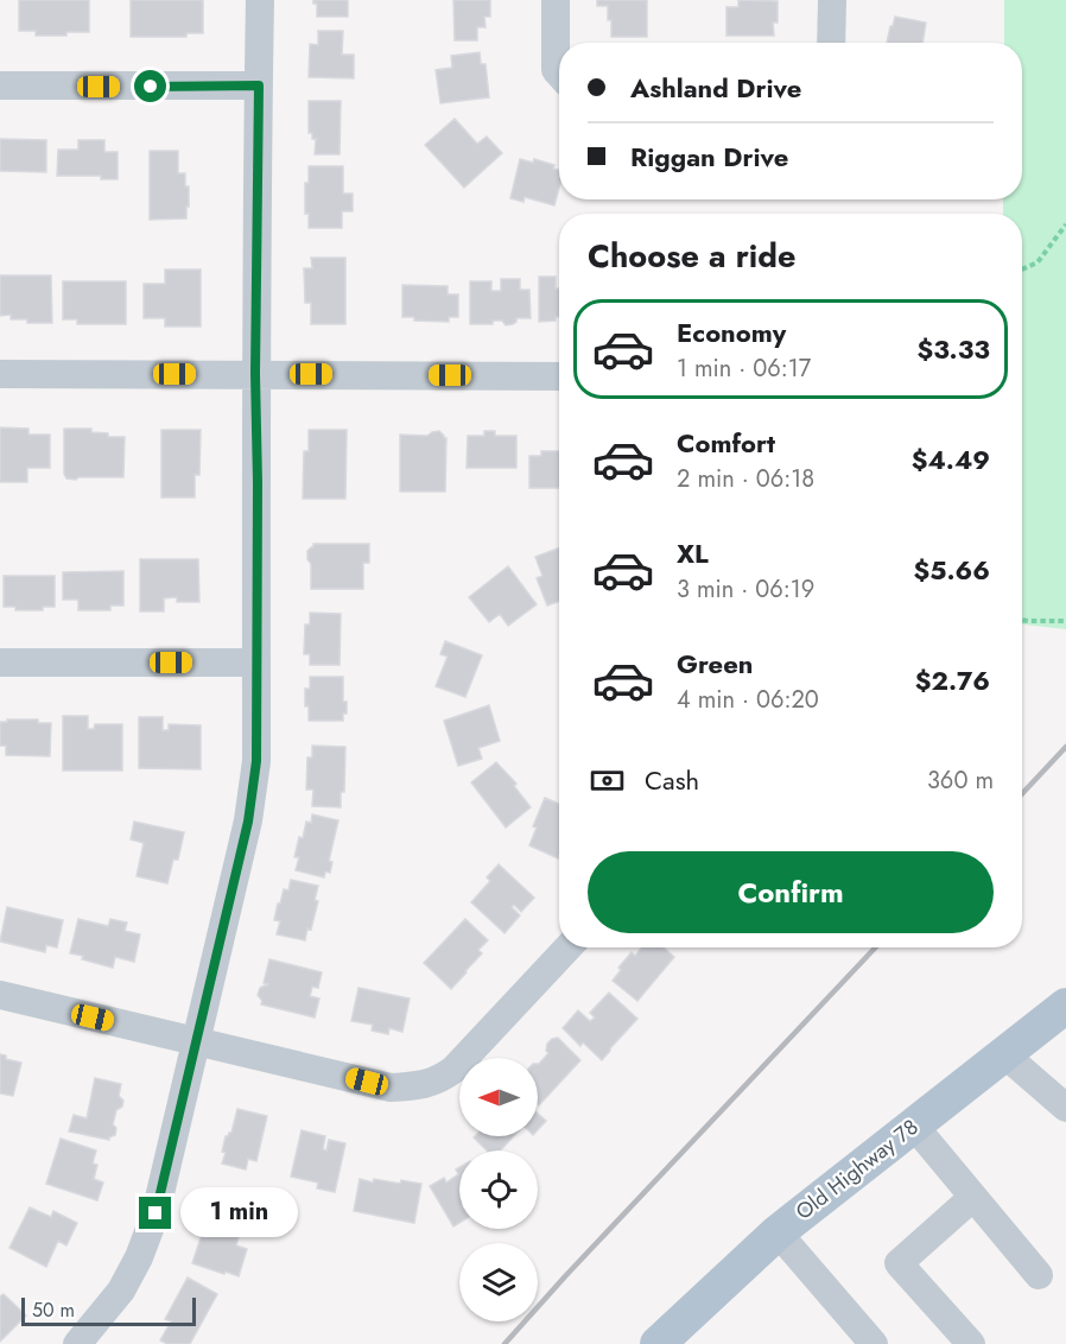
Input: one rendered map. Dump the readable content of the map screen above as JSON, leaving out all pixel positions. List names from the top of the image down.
{
  "streets": {
    "main road": ["Old Highway 78"]
  },
  "scale_bar": "50 m",
  "north": "left",
  "page": {
    "banner": ["Ashland Drive", "Riggan Drive"],
    "heading": "Choose a ride",
    "list": [
      {
        "name": "Economy",
        "note": "1 min · 06:17",
        "value": "$3.33"
      },
      {
        "name": "Comfort",
        "note": "2 min · 06:18",
        "value": "$4.49"
      },
      {
        "name": "XL",
        "note": "3 min · 06:19",
        "value": "$5.66"
      },
      {
        "name": "Green",
        "note": "4 min · 06:20",
        "value": "$2.76"
      }
    ],
    "pay": ["Cash", "360 m"],
    "buttons": "Confirm",
    "bubble": "1 min",
    "scale": "50 m"
  }
}
